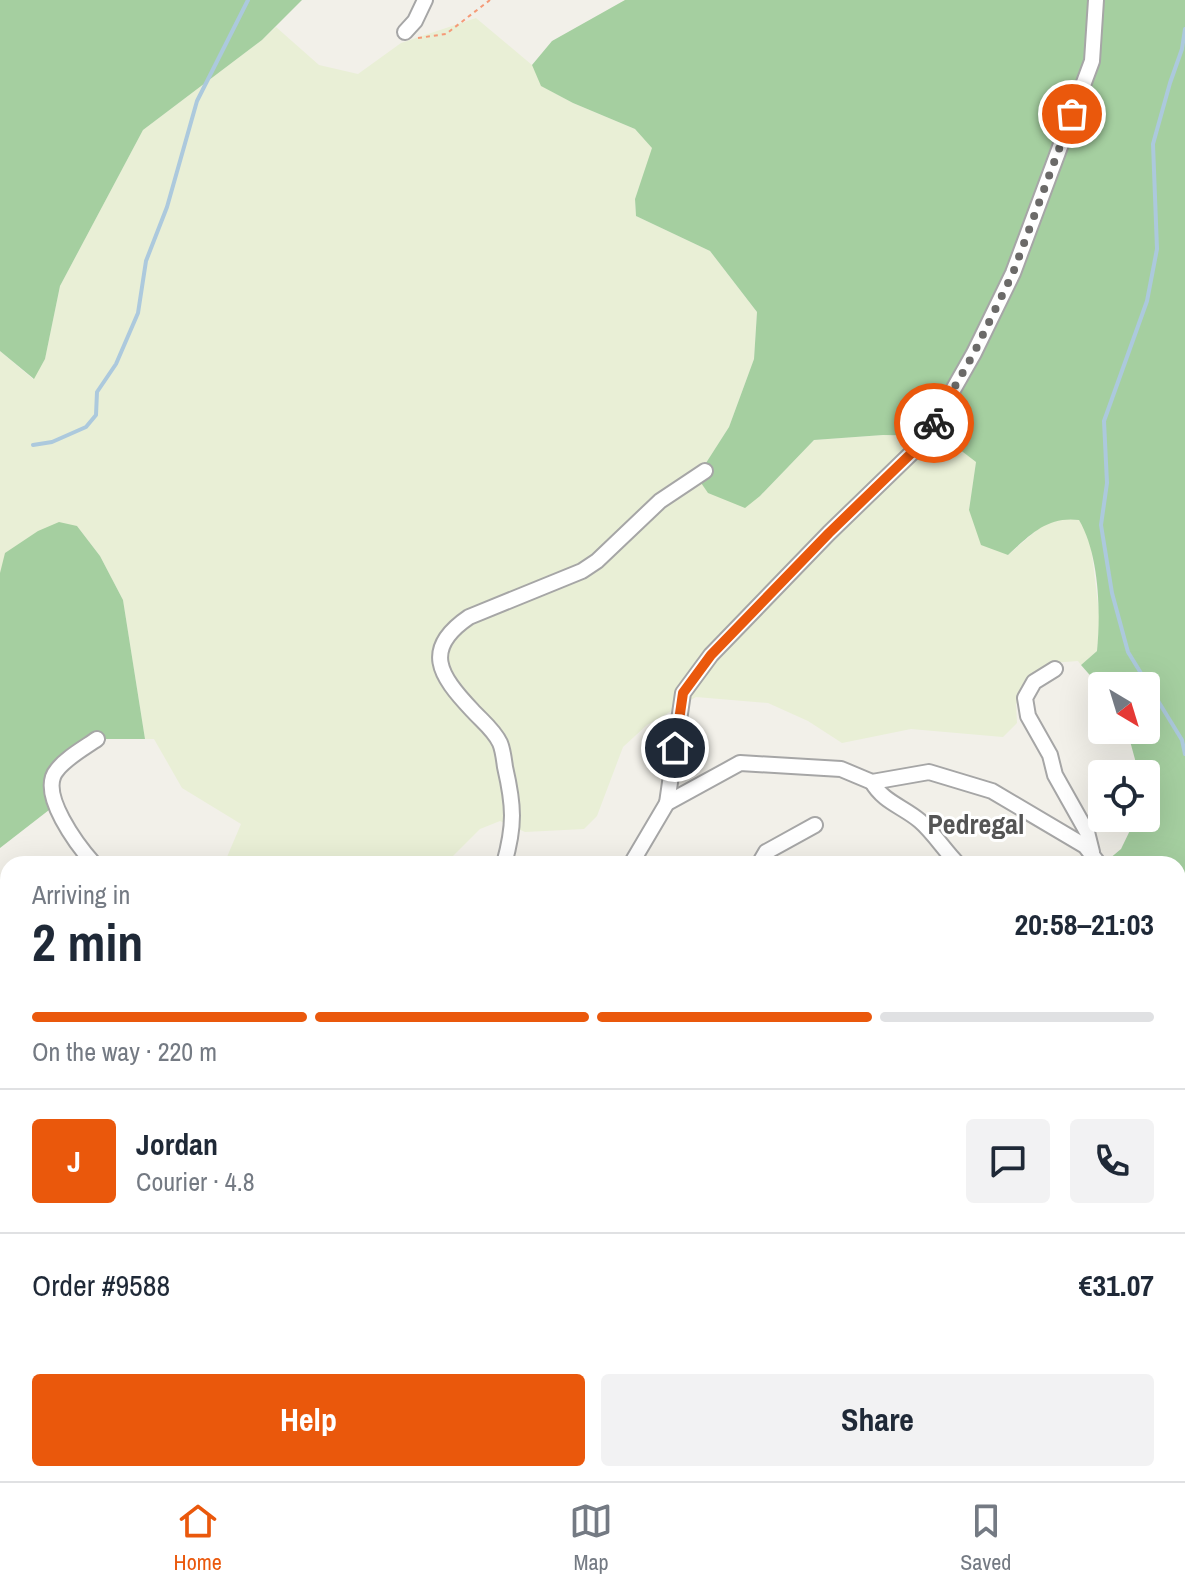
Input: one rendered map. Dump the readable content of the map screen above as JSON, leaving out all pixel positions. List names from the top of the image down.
{
  "districts": ["Pedregal"],
  "north": "bottom right",
  "page": {
    "heading": ["2 min", "Arriving in", "20:58–21:03"],
    "panel": [
      "Jordan",
      "Courier · 4.8",
      "Order #9588",
      "€31.07"
    ],
    "bar": "On the way · 220 m",
    "round": "J",
    "buttons": ["Help", "Share"],
    "tabs": ["Home", "Map", "Saved"]
  }
}
